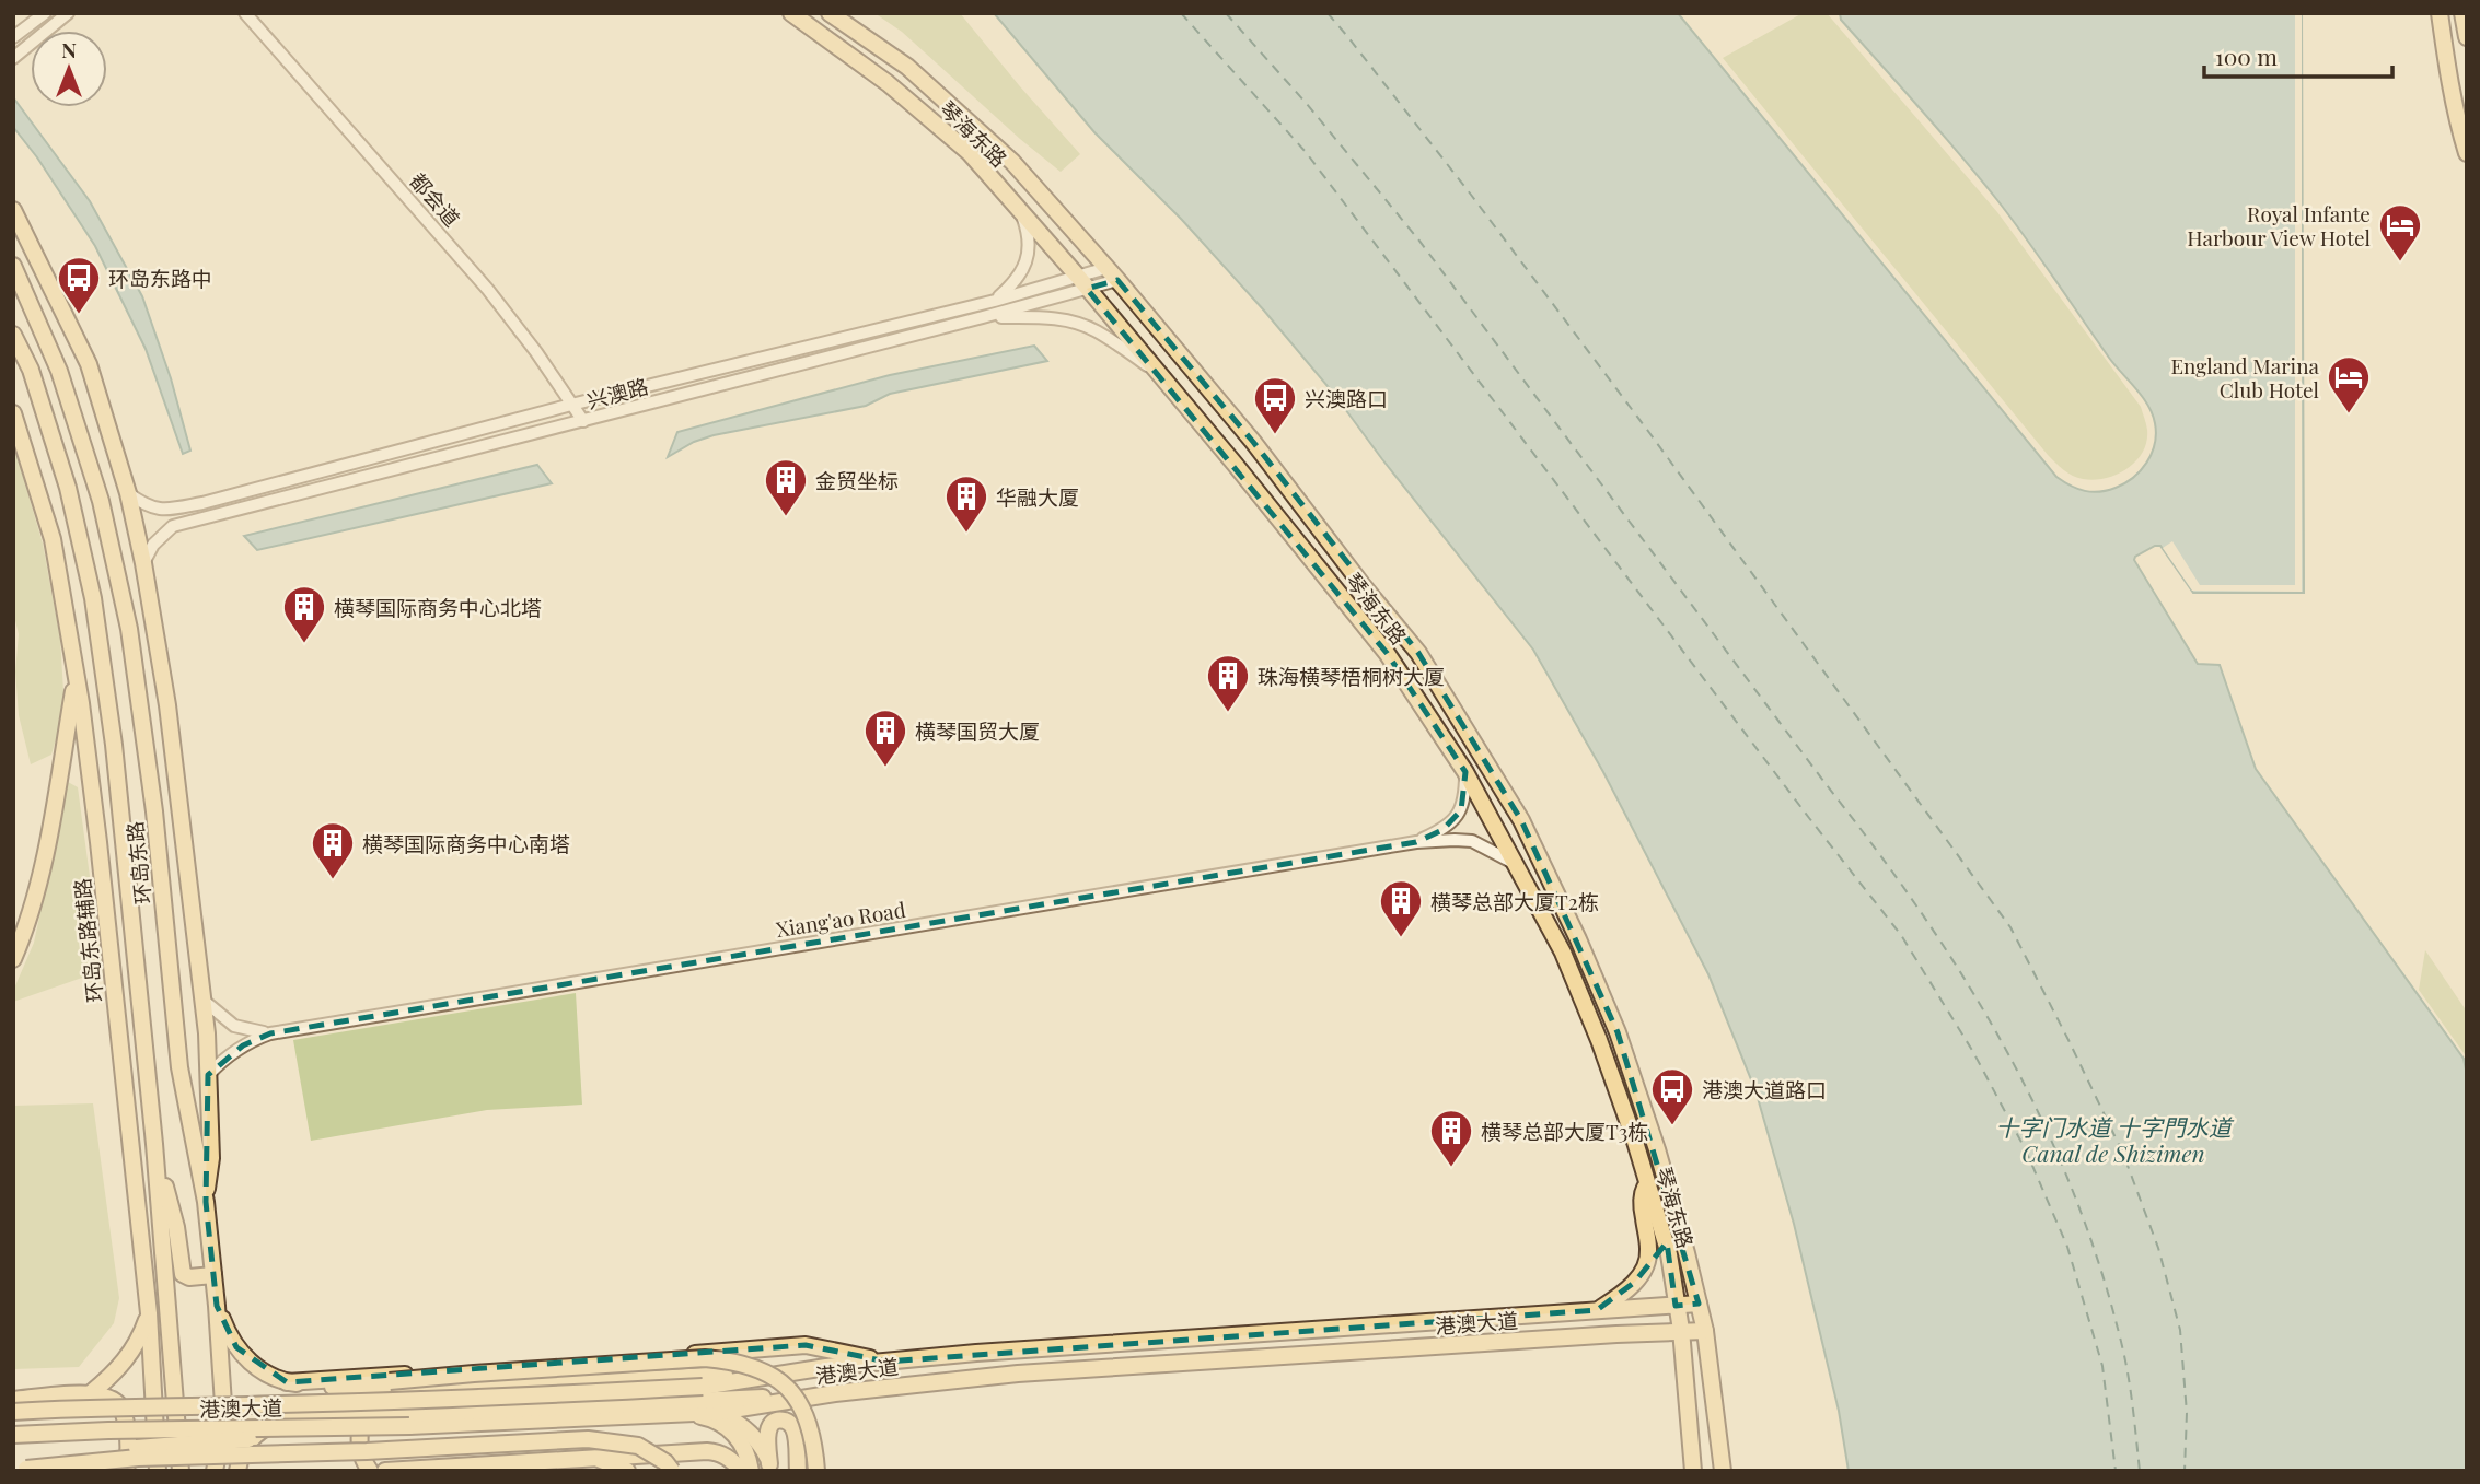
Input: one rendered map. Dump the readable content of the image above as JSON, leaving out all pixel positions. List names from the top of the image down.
{
  "streets": {
    "main road": [
      "琴海东路",
      "环岛东路",
      "环岛东路辅路",
      "港澳大道"
    ],
    "street": ["都会道", "兴澳路", "Xiang'ao Road"]
  },
  "crossings": [
    ["琴海东路", "兴澳路"],
    ["琴海东路", "港澳大道"],
    ["都会道", "兴澳路"]
  ],
  "water": ["十字门水道 十字門水道 Canal de Shizimen"],
  "places": {
    "hotel": ["Royal Infante Harbour View Hotel", "England Marina Club Hotel"],
    "bus stop": ["环岛东路中", "兴澳路口", "港澳大道路口"],
    "building": [
      "金贸坐标",
      "华融大厦",
      "横琴国际商务中心北塔",
      "珠海横琴梧桐树大厦",
      "横琴国贸大厦",
      "横琴国际商务中心南塔",
      "横琴总部大厦T2栋",
      "横琴总部大厦T3栋"
    ]
  },
  "scale_bar": "100 m",
  "north": "top"
}
